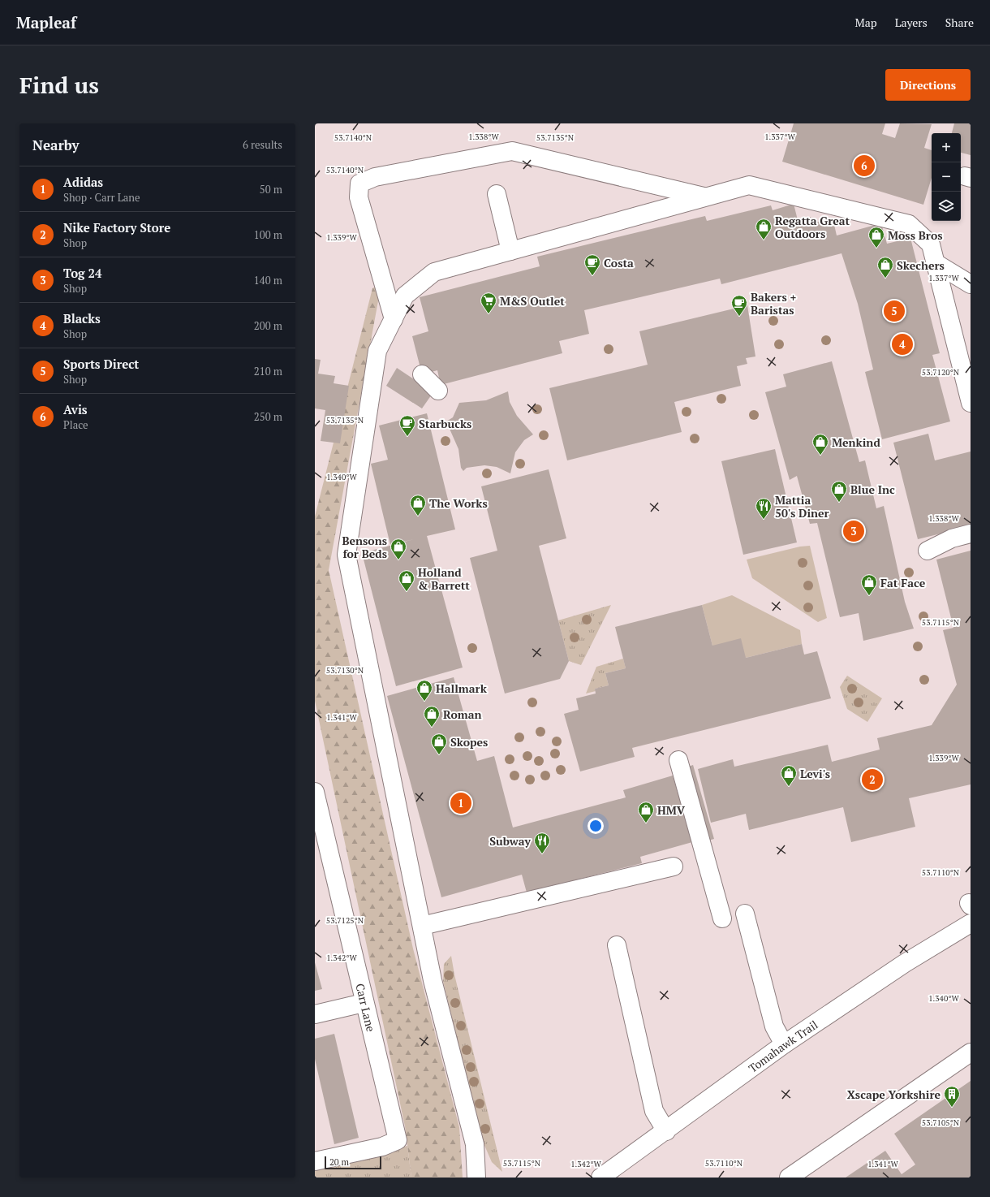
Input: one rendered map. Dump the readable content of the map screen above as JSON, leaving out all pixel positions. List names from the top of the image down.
{
  "streets": {
    "street": ["Carr Lane", "Tomahawk Trail"]
  },
  "places": {
    "shop": [
      "Regatta Great Outdoors",
      "Moss Bros",
      "Skechers",
      "Menkind",
      "Blue Inc",
      "The Works",
      "Bensons for Beds",
      "Holland & Barrett",
      "Fat Face",
      "Hallmark",
      "Roman",
      "Skopes",
      "Levi's",
      "HMV"
    ],
    "cafe": ["Costa", "Bakers + Baristas", "Starbucks"],
    "supermarket": ["M&S Outlet"],
    "restaurant": ["Mattia 50's Diner", "Subway"],
    "building": ["Xscape Yorkshire"]
  },
  "scale_bar": "20 m",
  "page": {
    "header": "Mapleaf",
    "nav": ["Map", "Layers", "Share"],
    "buttons": "Directions",
    "title": "Find us",
    "heading": ["Nearby", "6 results"],
    "map_buttons": ["+", "−"],
    "pins": [
      "6",
      "5",
      "4",
      "3",
      "2",
      "1"
    ],
    "list": [
      {
        "mark": "1",
        "name": "Adidas",
        "note": "Shop · Carr Lane",
        "value": "50 m"
      },
      {
        "mark": "2",
        "name": "Nike Factory Store",
        "note": "Shop",
        "value": "100 m"
      },
      {
        "mark": "3",
        "name": "Tog 24",
        "note": "Shop",
        "value": "140 m"
      },
      {
        "mark": "4",
        "name": "Blacks",
        "note": "Shop",
        "value": "200 m"
      },
      {
        "mark": "5",
        "name": "Sports Direct",
        "note": "Shop",
        "value": "210 m"
      },
      {
        "mark": "6",
        "name": "Avis",
        "note": "Place",
        "value": "250 m"
      }
    ],
    "scale": "20 m"
  },
  "coordinates": [
    "1.338°W",
    "1.337°W",
    "53.7140°N",
    "53.7135°N",
    "1.339°W",
    "53.7120°N",
    "1.340°W",
    "53.7115°N",
    "53.7130°N",
    "1.341°W",
    "53.7110°N",
    "53.7125°N",
    "1.342°W",
    "53.7105°N"
  ]
}
